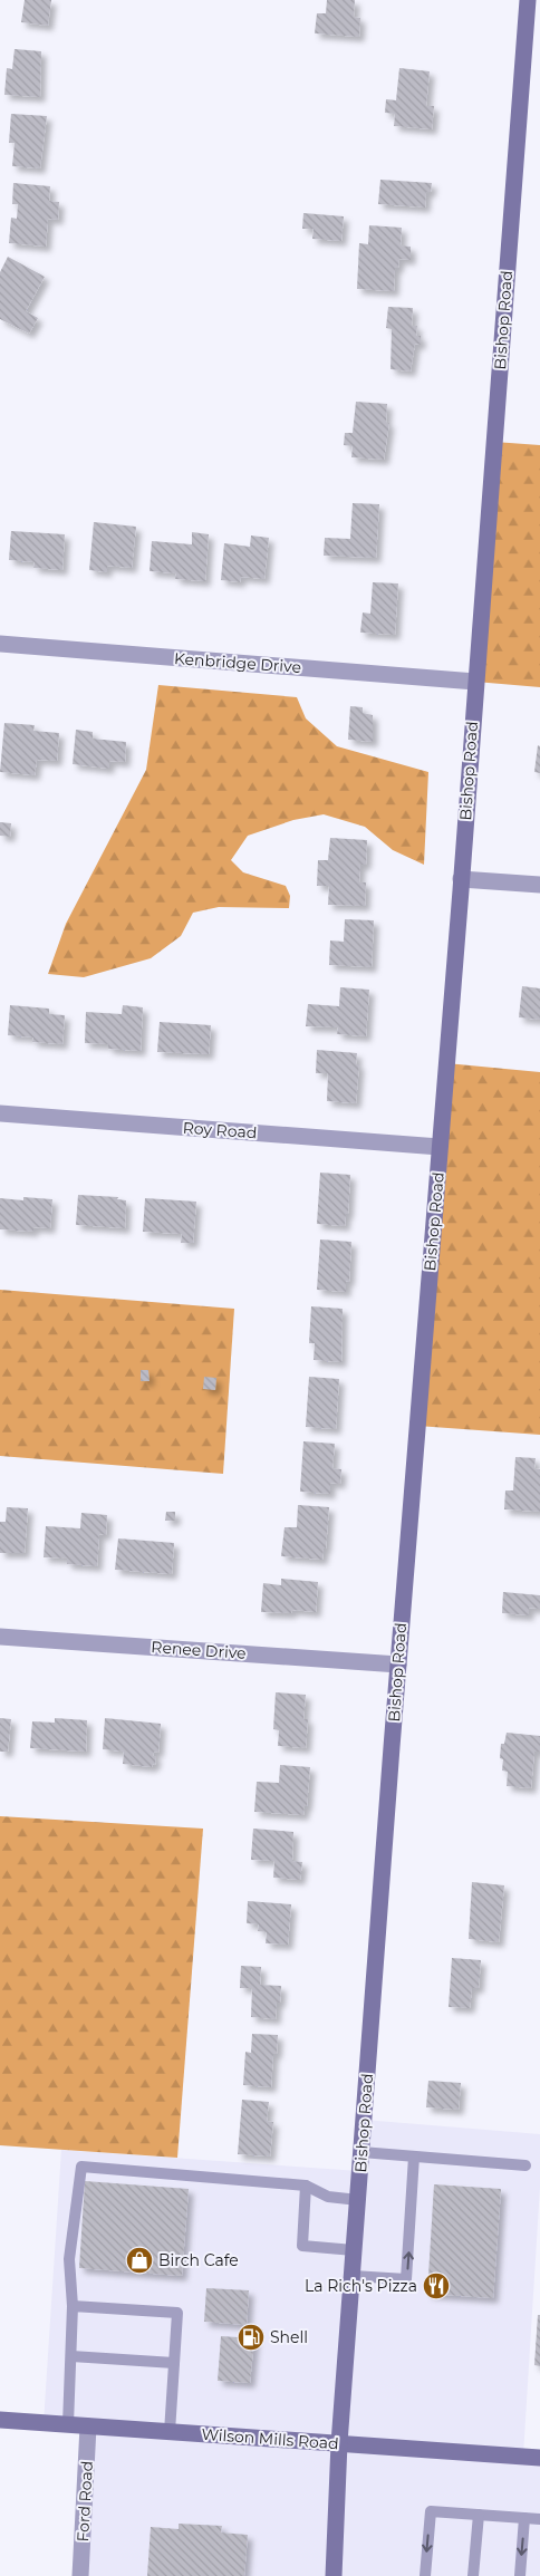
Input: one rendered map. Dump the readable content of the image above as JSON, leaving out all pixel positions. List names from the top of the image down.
{
  "streets": {
    "street": [
      "Bishop Road",
      "Kenbridge Drive",
      "Roy Road",
      "Renee Drive",
      "Wilson Mills Road",
      "Ford Road"
    ]
  },
  "crossings": [
    ["Bishop Road", "Kenbridge Drive"],
    ["Bishop Road", "Roy Road"],
    ["Bishop Road", "Renee Drive"],
    ["Bishop Road", "Wilson Mills Road"],
    ["Wilson Mills Road", "Ford Road"]
  ],
  "places": {
    "shop": ["Birch Cafe"],
    "restaurant": ["La Rich's Pizza"],
    "fuel station": ["Shell"]
  }
}
